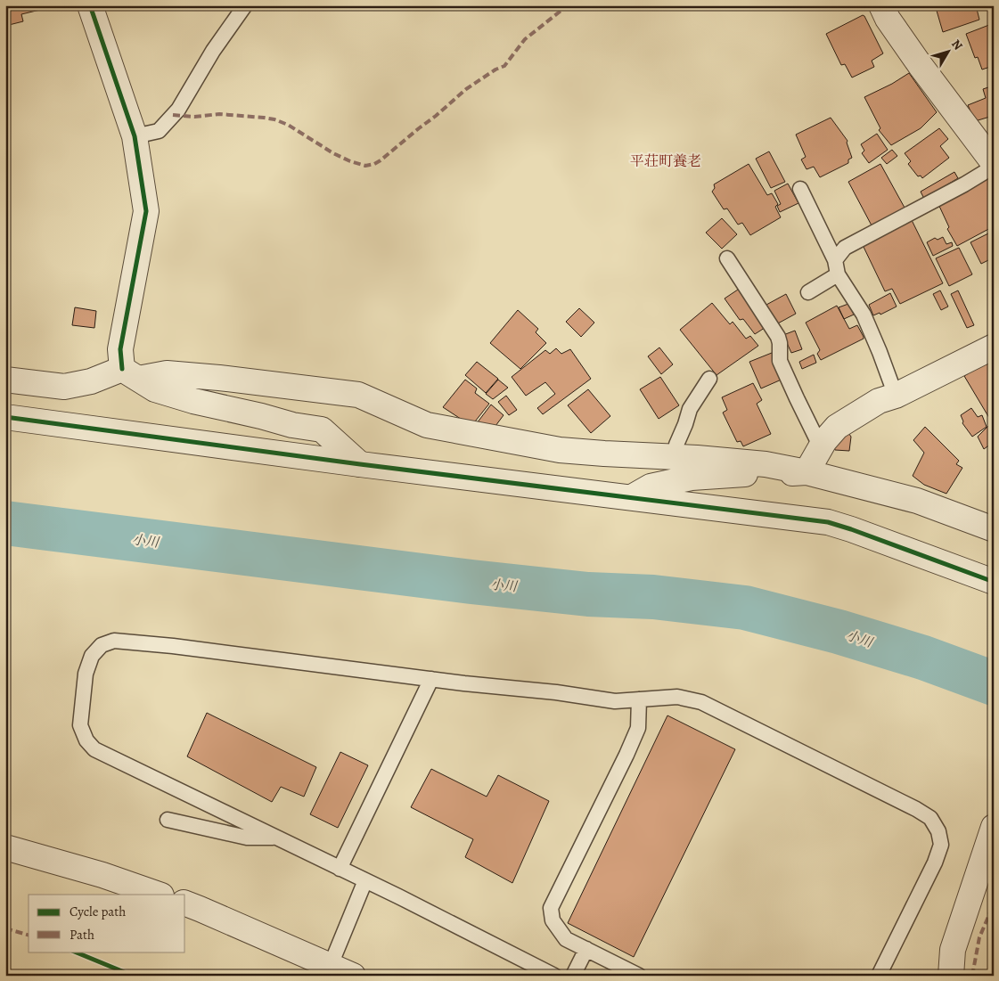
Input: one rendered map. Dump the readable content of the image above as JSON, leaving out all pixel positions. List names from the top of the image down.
{
  "districts": ["平荘町養老"],
  "water": ["小川"],
  "legend": ["Cycle path", "Path"],
  "north": "top right"
}
